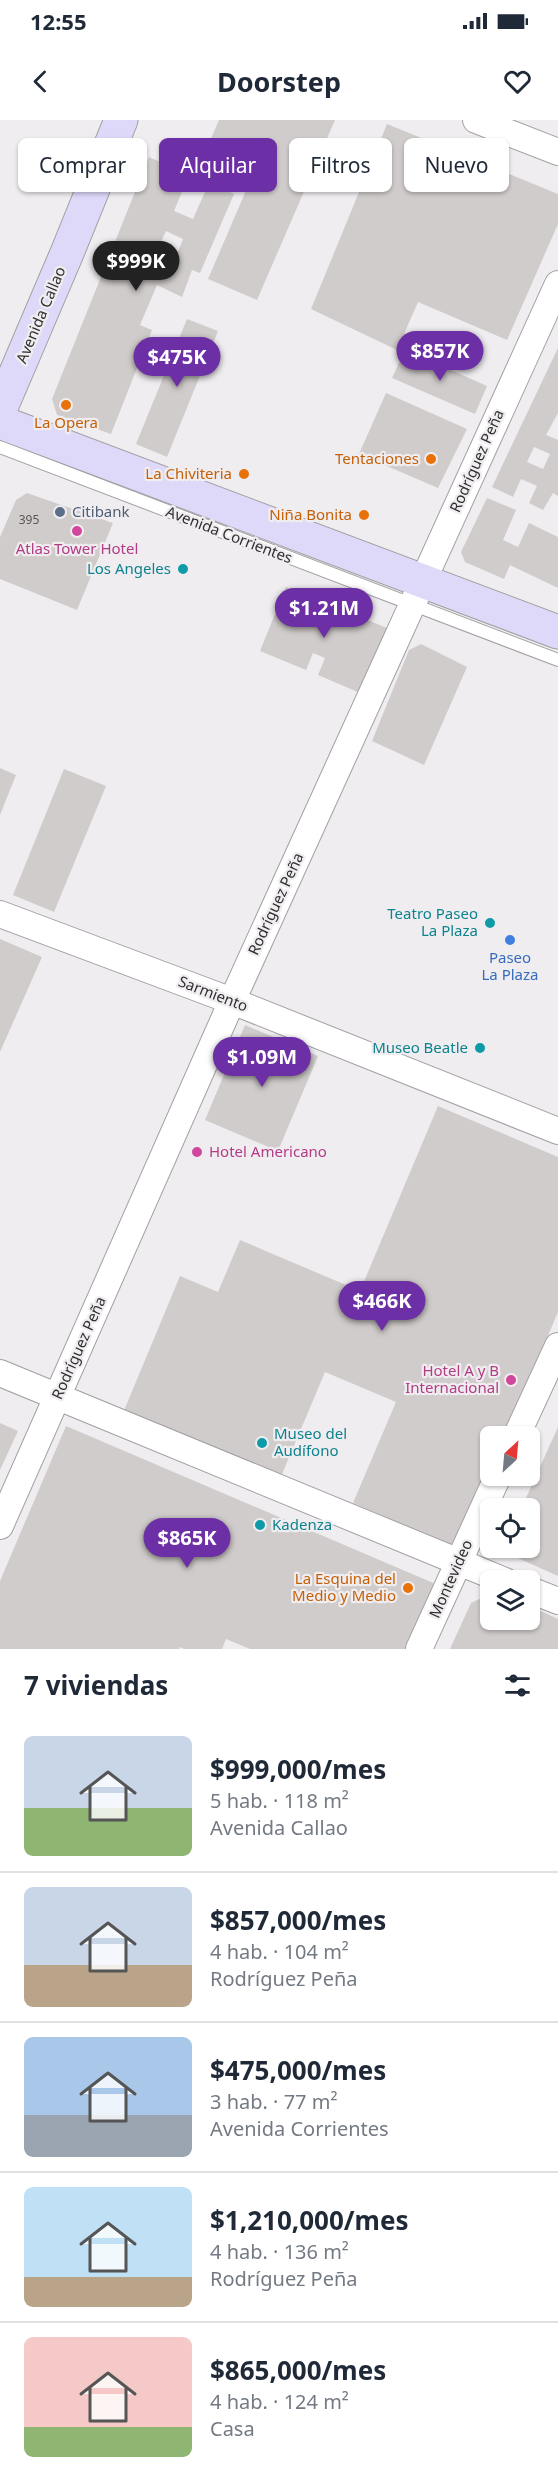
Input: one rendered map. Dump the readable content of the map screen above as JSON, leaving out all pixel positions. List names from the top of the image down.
{
  "streets": {
    "street": [
      "Avenida Callao",
      "Rodríguez Peña",
      "Avenida Corrientes",
      "Sarmiento",
      "Montevideo"
    ]
  },
  "crossings": [
    ["Rodríguez Peña", "Avenida Corrientes"],
    ["Rodríguez Peña", "Sarmiento"]
  ],
  "places": [
    "La Opera",
    "Tentaciones",
    "La Chiviteria",
    "Citibank",
    "Niña Bonita",
    "Atlas Tower Hotel",
    "Los Angeles",
    "Teatro Paseo La Plaza",
    "Paseo La Plaza",
    "Museo Beatle",
    "Hotel Americano",
    "Hotel A y B Internacional",
    "Museo del Audífono",
    "Kadenza",
    "La Esquina del Medio y Medio"
  ],
  "house_numbers": ["395"],
  "north": "top right",
  "page": {
    "status": "12:55",
    "header": "Doorstep",
    "chip": [
      "Comprar",
      "Alquilar",
      "Filtros",
      "Nuevo"
    ],
    "price": [
      "$999K",
      "$857K",
      "$475K",
      "$1.21M",
      "$1.09M",
      "$466K",
      "$865K"
    ],
    "heading": "7 viviendas",
    "list": [
      {
        "name": "$999,000/mes",
        "note": "5 hab. · 118 m² · Avenida Callao"
      },
      {
        "name": "$857,000/mes",
        "note": "4 hab. · 104 m² · Rodríguez Peña"
      },
      {
        "name": "$475,000/mes",
        "note": "3 hab. · 77 m² · Avenida Corrientes"
      },
      {
        "name": "$1,210,000/mes",
        "note": "4 hab. · 136 m² · Rodríguez Peña"
      },
      {
        "name": "$865,000/mes",
        "note": "4 hab. · 124 m² · Casa"
      }
    ]
  }
}
